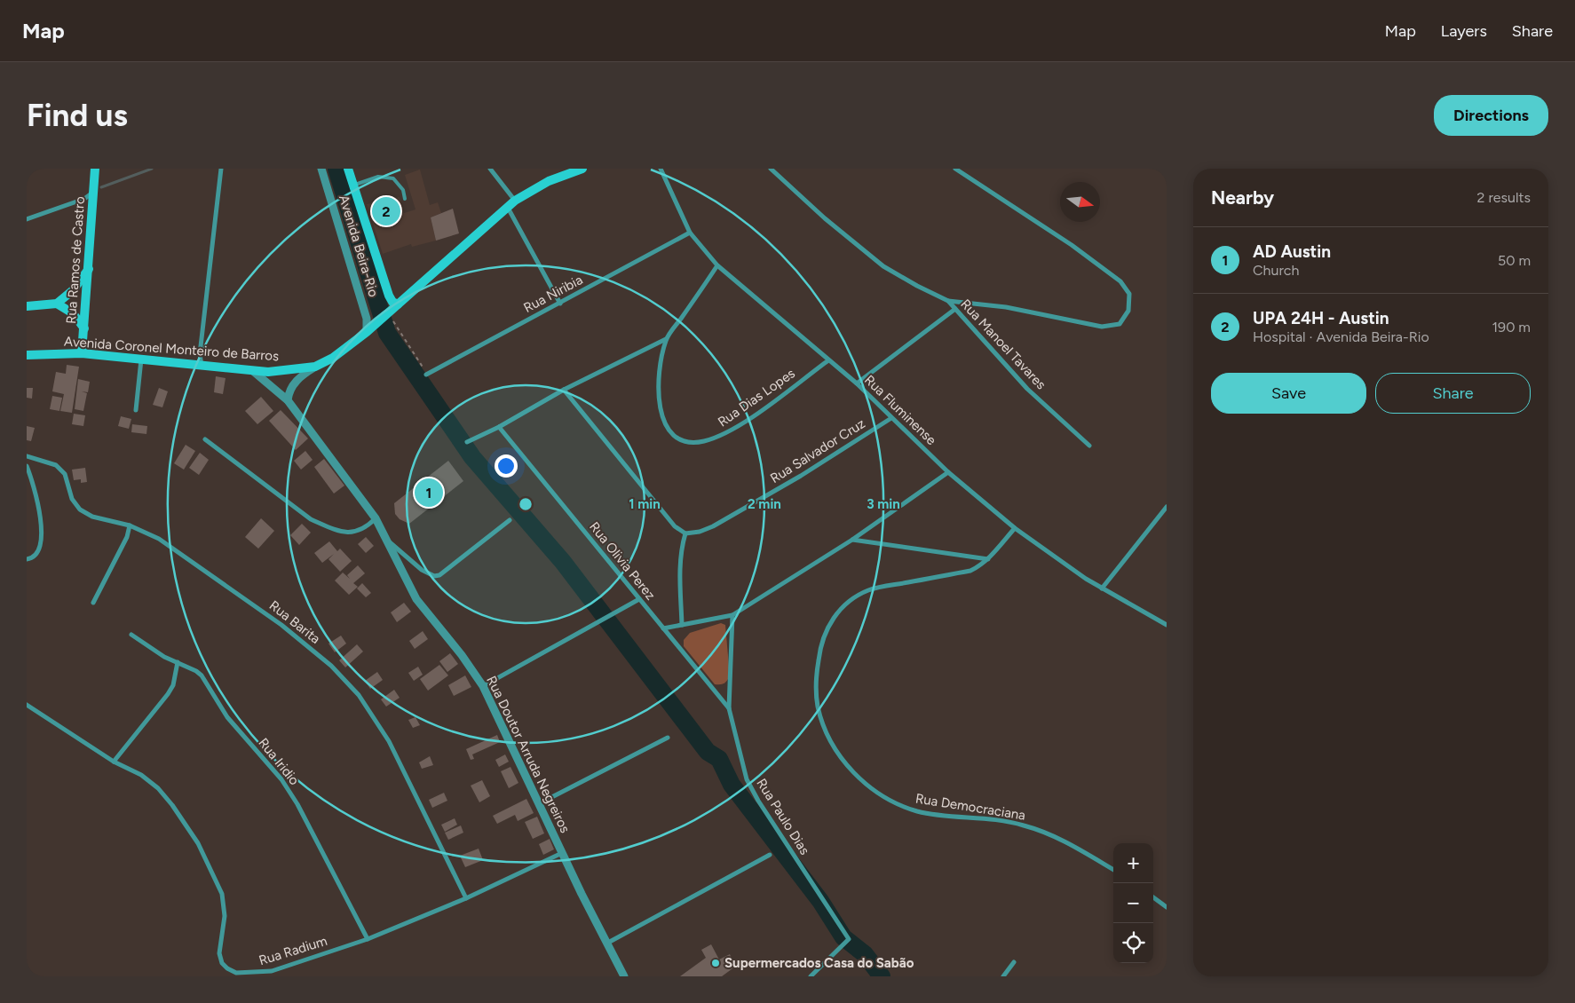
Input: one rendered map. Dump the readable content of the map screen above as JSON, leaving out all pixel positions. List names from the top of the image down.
{
  "streets": {
    "main road": ["Avenida Beira-Rio", "Rua Ramos de Castro", "Avenida Coronel Monteiro de Barros"],
    "street": [
      "Rua Niribia",
      "Rua Manoel Tavares",
      "Rua Dias Lopes",
      "Rua Fluminense",
      "Rua Salvador Cruz",
      "Rua Olivia Perez",
      "Rua Barita",
      "Rua Doutor Arruda Negreiros",
      "Rua Iridio",
      "Rua Democraciana",
      "Rua Paulo Dias",
      "Rua Radium"
    ]
  },
  "crossings": [
    ["Avenida Beira-Rio", "Avenida Coronel Monteiro de Barros"],
    ["Rua Ramos de Castro", "Avenida Coronel Monteiro de Barros"],
    ["Rua Niribia", "Rua Fluminense"],
    ["Avenida Coronel Monteiro de Barros", "Rua Doutor Arruda Negreiros"],
    ["Rua Dias Lopes", "Rua Fluminense"],
    ["Rua Fluminense", "Rua Salvador Cruz"],
    ["Rua Fluminense", "Rua Democraciana"],
    ["Rua Olivia Perez", "Rua Paulo Dias"],
    ["Rua Barita", "Rua Radium"],
    ["Rua Doutor Arruda Negreiros", "Rua Radium"],
    ["Rua Iridio", "Rua Radium"]
  ],
  "places": ["Supermercados Casa do Sabão"],
  "north": "right",
  "page": {
    "header": "Map",
    "nav": ["Map", "Layers", "Share"],
    "buttons": [
      "Directions",
      ["Save", "Share"]
    ],
    "title": "Find us",
    "heading": ["Nearby", "2 results"],
    "pins": ["2", "1"],
    "list": [
      {
        "mark": "1",
        "name": "AD Austin",
        "note": "Church",
        "value": "50 m"
      },
      {
        "mark": "2",
        "name": "UPA 24H - Austin",
        "note": "Hospital · Avenida Beira-Rio",
        "value": "190 m"
      }
    ],
    "map_buttons": ["+", "−"]
  },
  "rings": ["1 min", "2 min", "3 min"]
}
